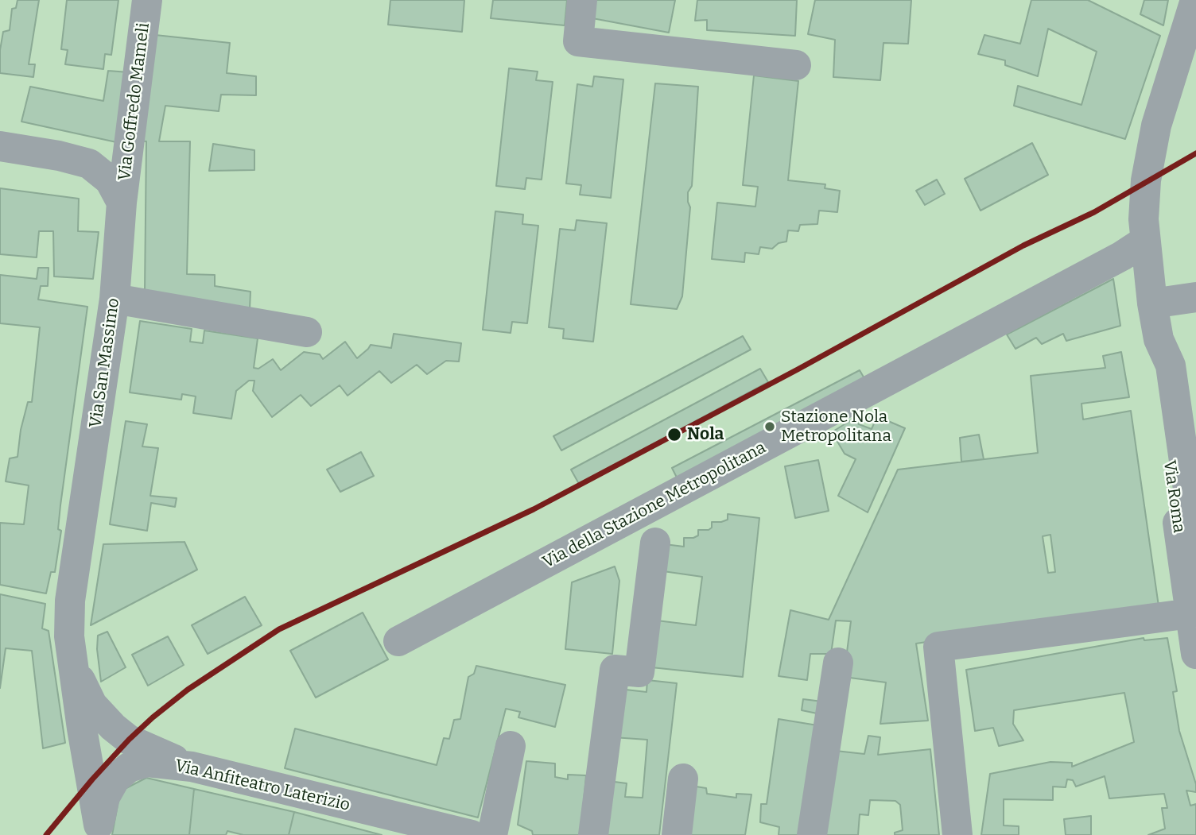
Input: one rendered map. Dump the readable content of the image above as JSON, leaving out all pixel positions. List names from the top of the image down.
{
  "streets": {
    "street": [
      "Via Goffredo Mameli",
      "Via San Massimo",
      "Via Roma",
      "Via della Stazione Metropolitana",
      "Via Anfiteatro Laterizio"
    ]
  },
  "crossings": [
    ["Via Goffredo Mameli", "Via San Massimo"],
    ["Via San Massimo", "Via Anfiteatro Laterizio"],
    ["Via Roma", "Via della Stazione Metropolitana"]
  ],
  "places": ["Stazione Nola Metropolitana", "Nola"]
}
